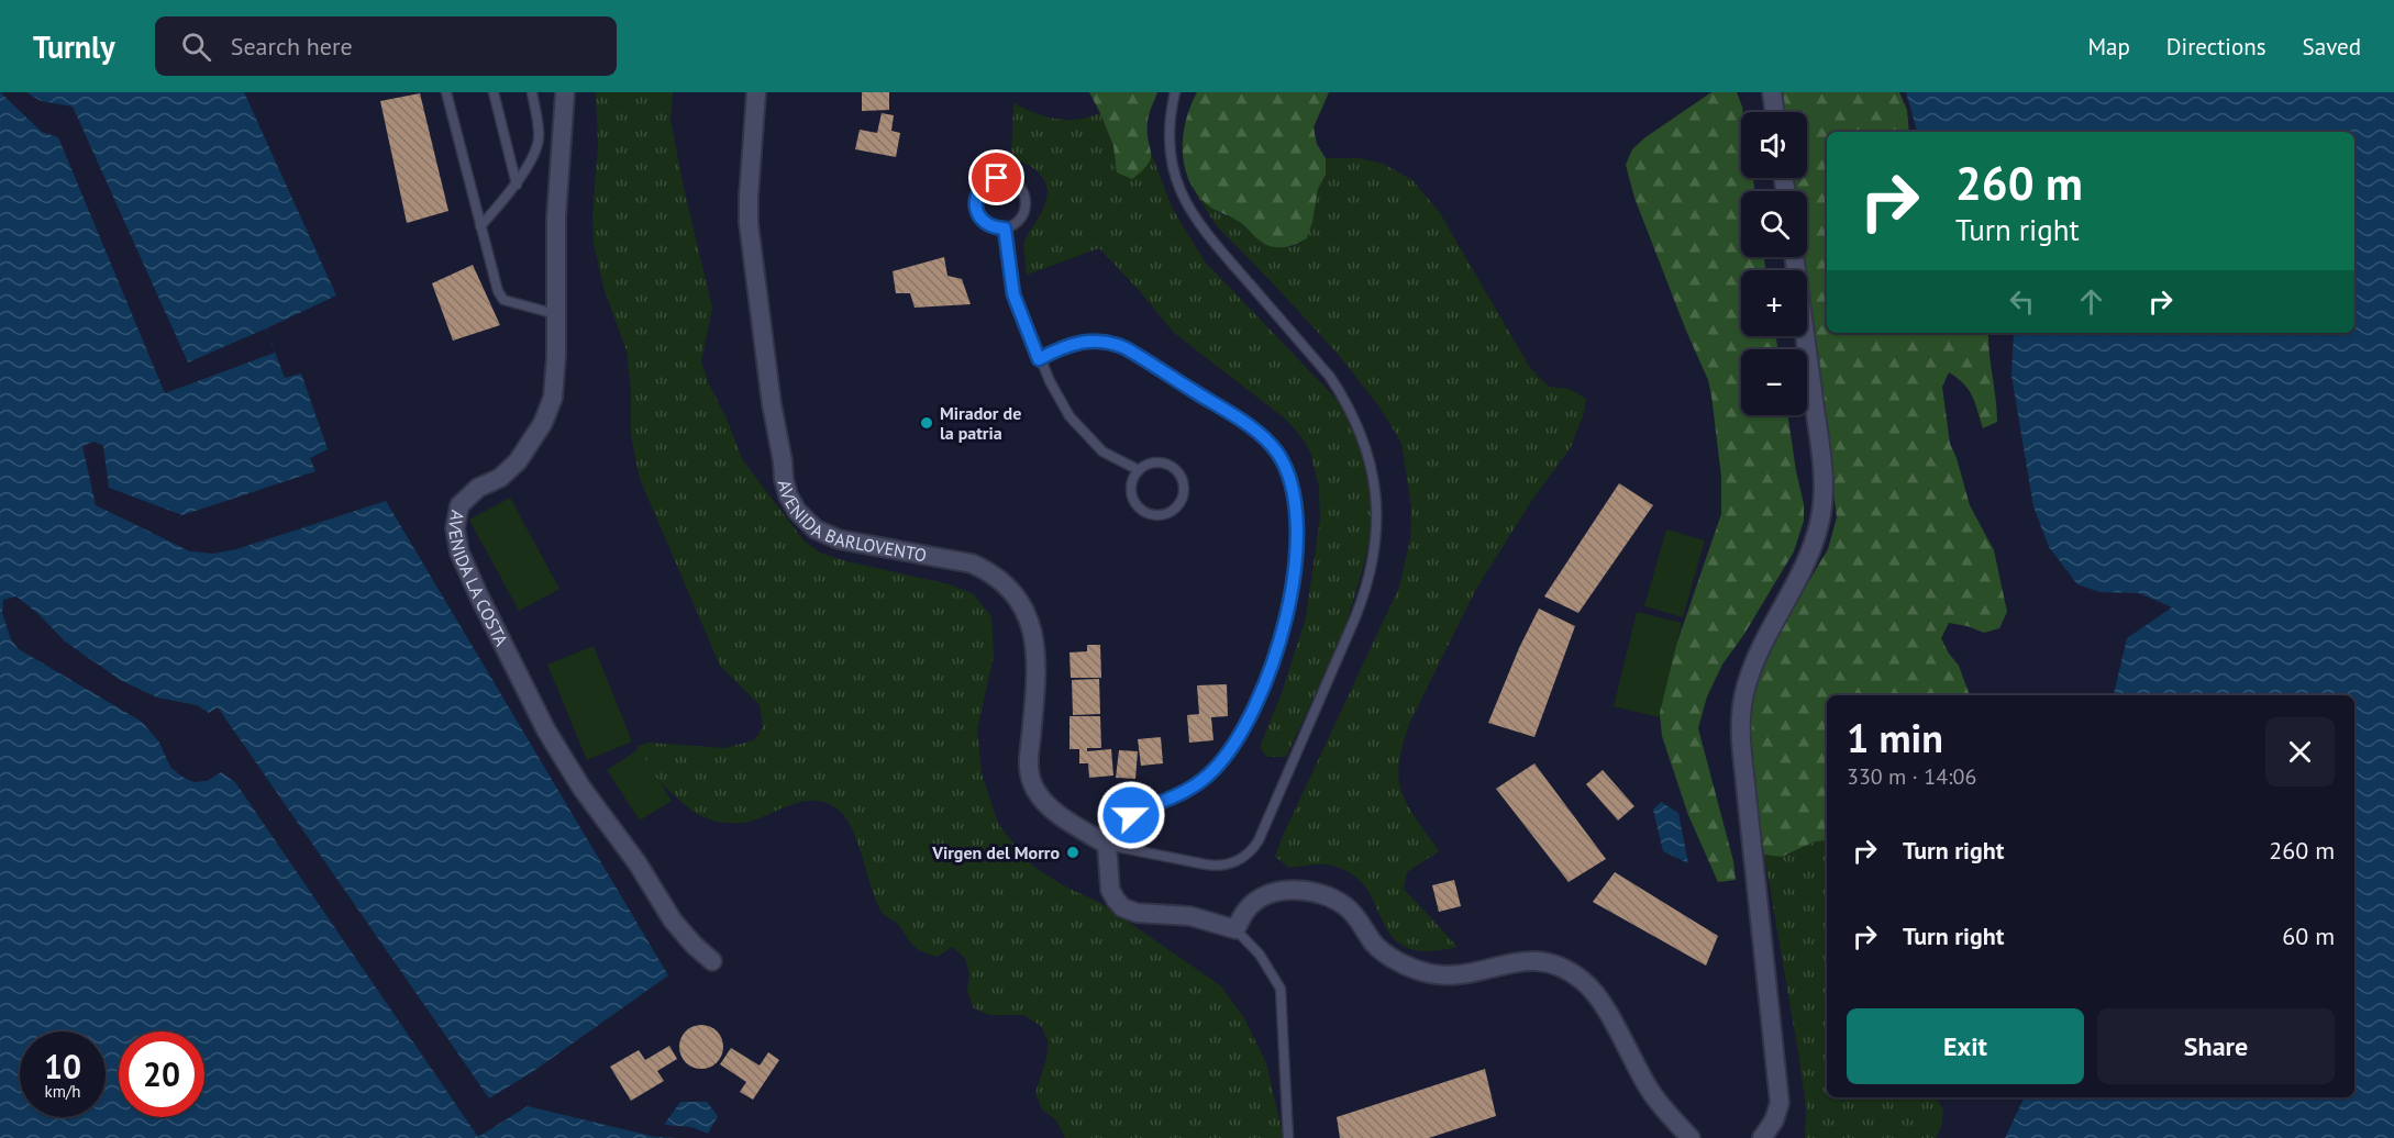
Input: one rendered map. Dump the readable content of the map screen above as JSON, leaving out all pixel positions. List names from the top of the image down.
{
  "streets": {
    "street": ["AVENIDA BARLOVENTO", "AVENIDA LA COSTA"]
  },
  "places": ["Mirador de la patria", "Virgen del Morro"],
  "page": {
    "header": "Turnly",
    "search": "Search here",
    "nav": ["Map", "Directions", "Saved"],
    "map_buttons": ["+", "−"],
    "turn": ["260 m", "Turn right"],
    "heading": ["1 min", "330 m · 14:06"],
    "list": [
      {
        "name": "Turn right",
        "value": "260 m"
      },
      {
        "name": "Turn right",
        "value": "60 m"
      }
    ],
    "buttons": ["Exit", "Share"],
    "speed": "10 km/h",
    "limit": "20"
  }
}
